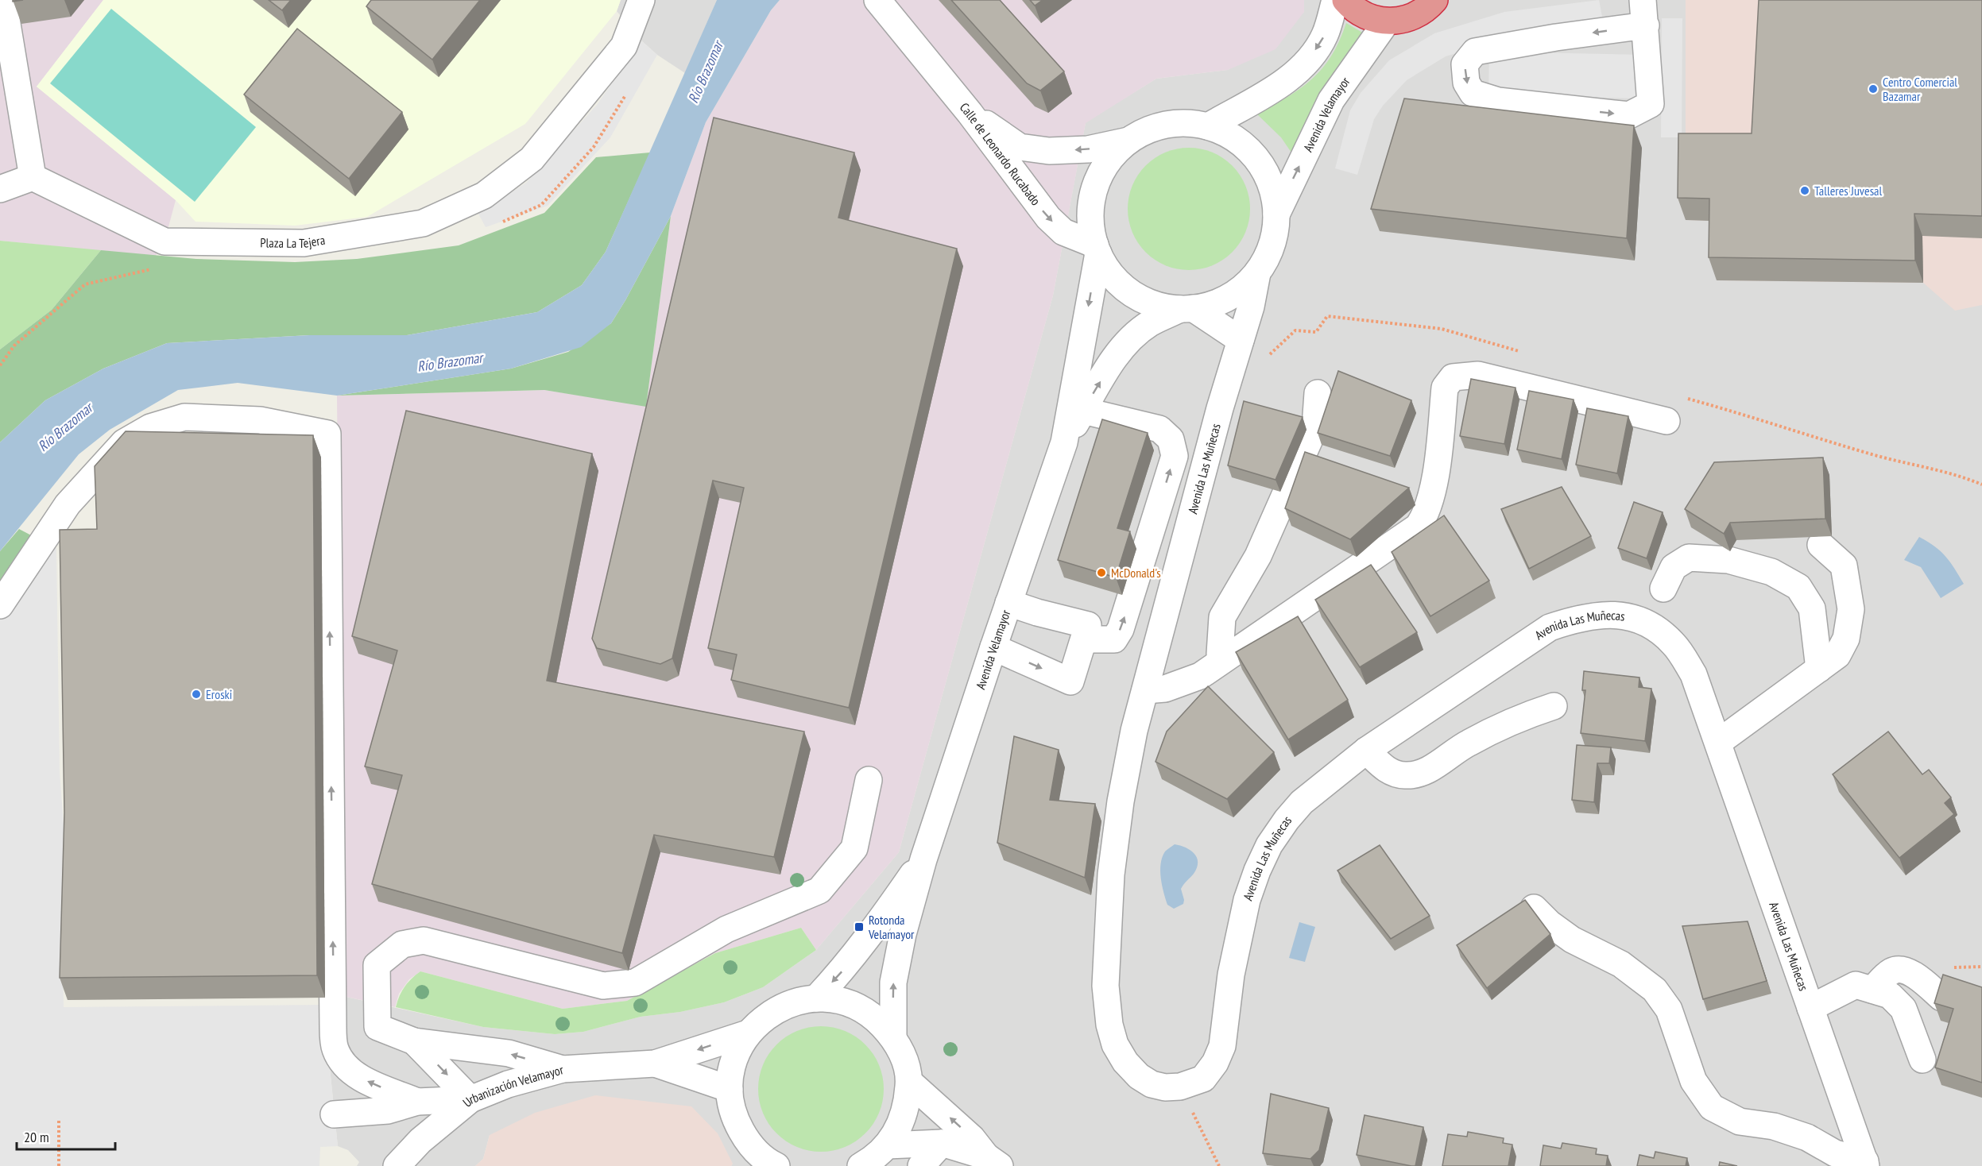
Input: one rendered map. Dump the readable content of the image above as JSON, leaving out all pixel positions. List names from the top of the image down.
{
  "streets": {
    "street": [
      "Avenida Velamayor",
      "Calle de Leonardo Rucabado",
      "Plaza La Tejera",
      "Avenida Las Muñecas",
      "Urbanización Velamayor"
    ]
  },
  "water": ["Río Brazomar"],
  "places": {
    "other": [
      "Centro Comercial Bazamar",
      "Talleres Juvesal",
      "McDonald's",
      "Eroski"
    ],
    "transit": ["Rotonda Velamayor"]
  },
  "scale_bar": "20 m"
}
